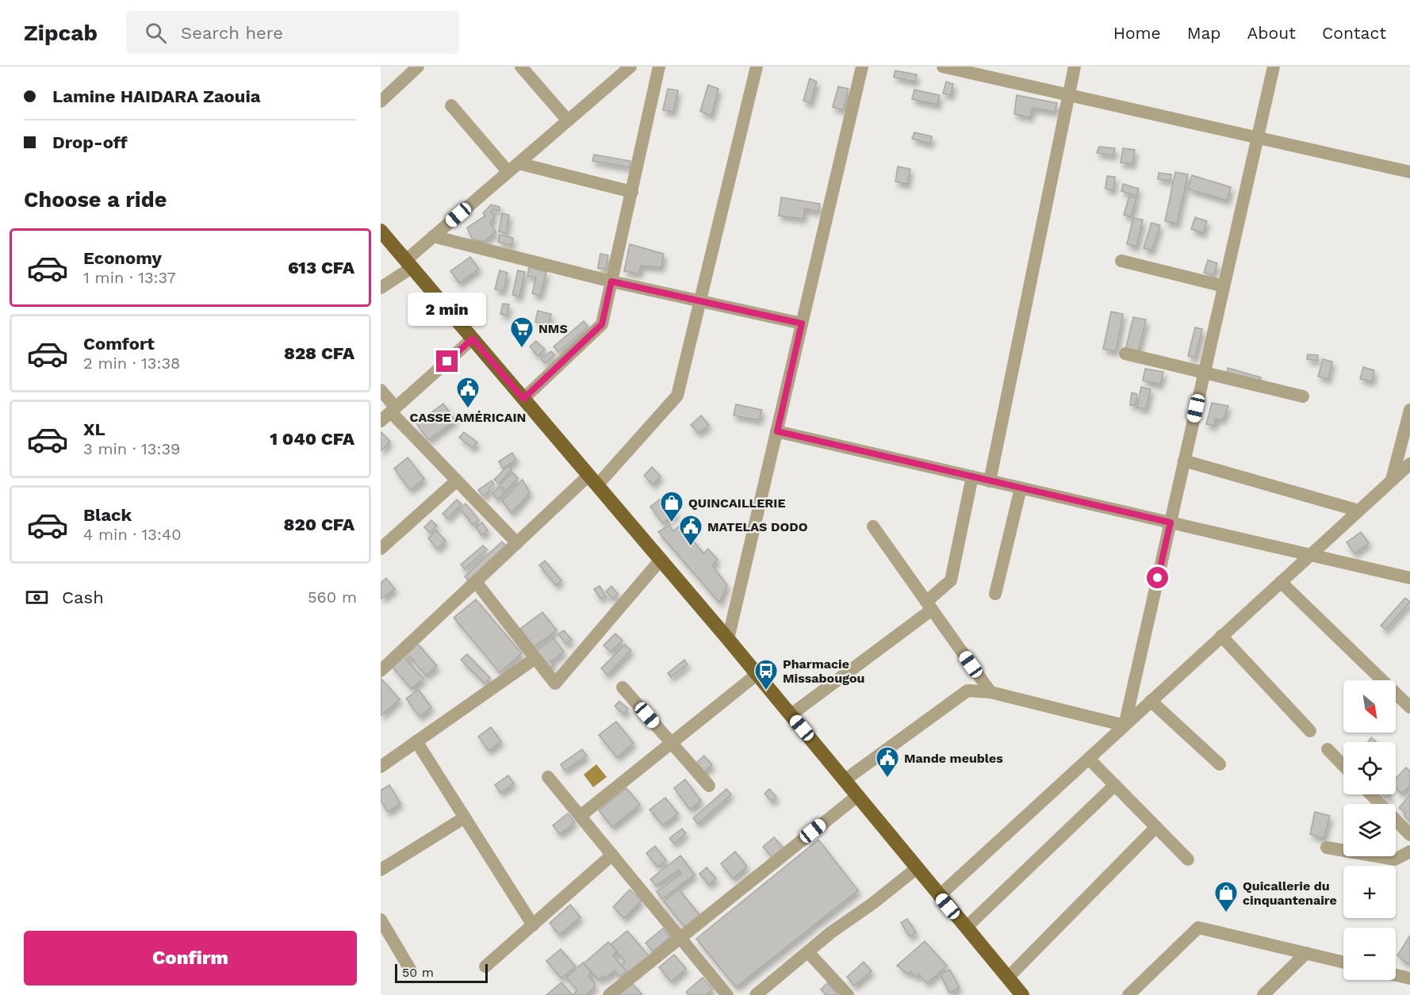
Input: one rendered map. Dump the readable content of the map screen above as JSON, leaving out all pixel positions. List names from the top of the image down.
{
  "places": {
    "supermarket": ["NMS"],
    "public building": ["CASSE AMÉRICAIN", "MATELAS DODO", "Mande meubles"],
    "shop": ["QUINCAILLERIE", "Quicallerie du cinquantenaire"],
    "bus stop": ["Pharmacie Missabougou"]
  },
  "scale_bar": "50 m",
  "north": "bottom right",
  "page": {
    "header": "Zipcab",
    "search": "Search here",
    "nav": [
      "Home",
      "Map",
      "About",
      "Contact"
    ],
    "banner": ["Lamine HAIDARA Zaouia", "Drop-off"],
    "heading": "Choose a ride",
    "list": [
      {
        "name": "Economy",
        "note": "1 min · 13:37",
        "value": "613 CFA"
      },
      {
        "name": "Comfort",
        "note": "2 min · 13:38",
        "value": "828 CFA"
      },
      {
        "name": "XL",
        "note": "3 min · 13:39",
        "value": "1 040 CFA"
      },
      {
        "name": "Black",
        "note": "4 min · 13:40",
        "value": "820 CFA"
      }
    ],
    "bubble": "2 min",
    "pay": ["Cash", "560 m"],
    "map_buttons": ["+", "−"],
    "buttons": "Confirm",
    "scale": "50 m"
  }
}
